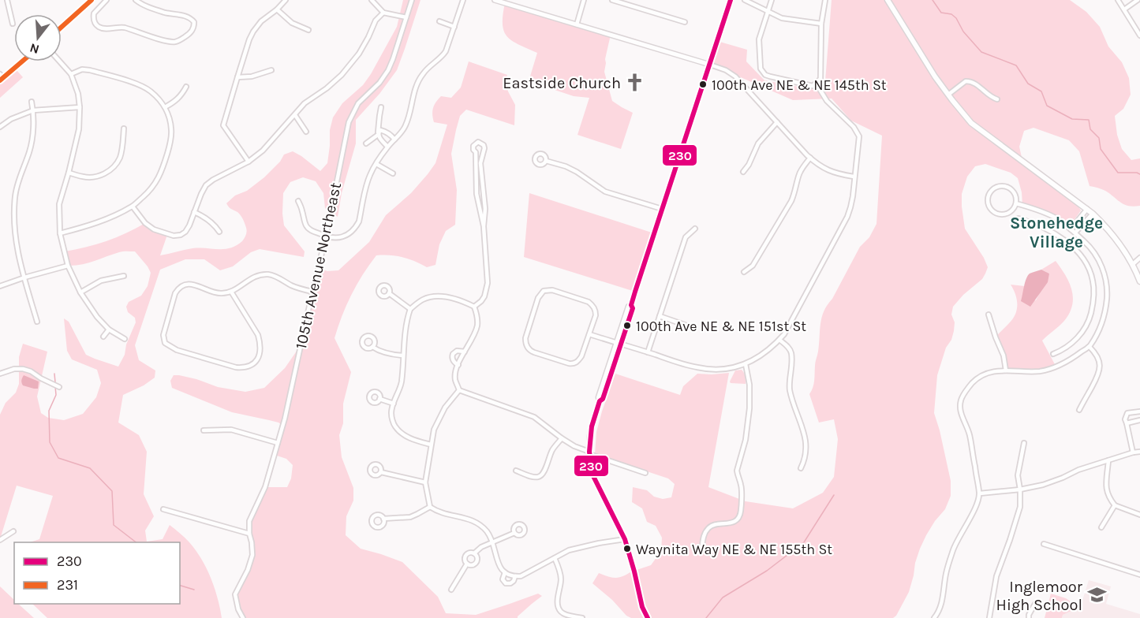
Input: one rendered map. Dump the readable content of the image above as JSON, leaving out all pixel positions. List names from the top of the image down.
{
  "streets": {
    "street": ["105th Avenue Northeast"]
  },
  "districts": ["Stonehedge Village"],
  "places": {
    "church": ["Eastside Church"],
    "other": ["100th Ave NE & NE 145th St", "100th Ave NE & NE 151st St", "Waynita Way NE & NE 155th St"],
    "school or university": ["Inglemoor High School"]
  },
  "lines": ["transit line 230", "transit line 231"],
  "legend": ["230", "231"],
  "north": "bottom"
}
